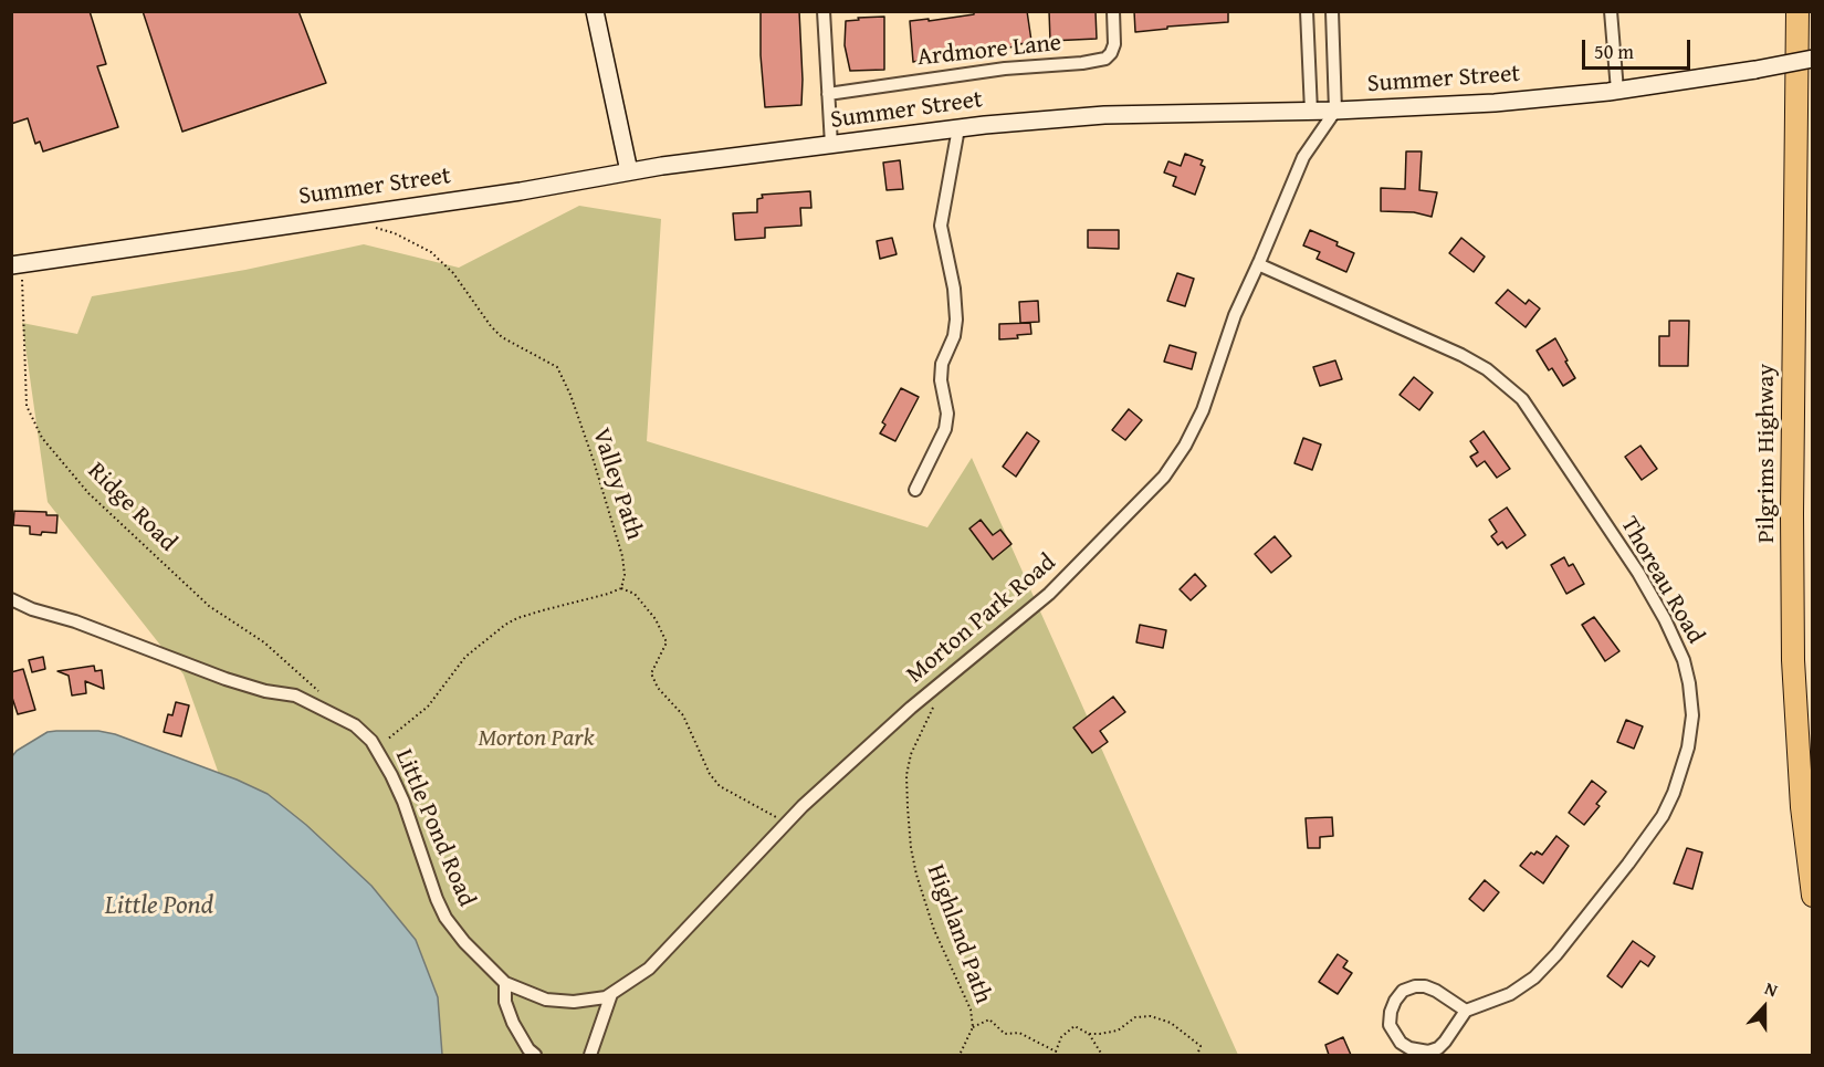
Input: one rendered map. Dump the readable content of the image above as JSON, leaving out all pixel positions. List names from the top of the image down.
{
  "streets": {
    "highway": ["Pilgrims Highway"],
    "main road": ["Summer Street"],
    "street": [
      "Ardmore Lane",
      "Thoreau Road",
      "Morton Park Road",
      "Little Pond Road"
    ],
    "path": ["Valley Path", "Ridge Road", "Highland Path"]
  },
  "crossings": [
    ["Summer Street", "Ridge Road"],
    ["Summer Street", "Morton Park Road"],
    ["Ridge Road", "Little Pond Road"],
    ["Thoreau Road", "Morton Park Road"],
    ["Morton Park Road", "Little Pond Road"]
  ],
  "water": ["Little Pond"],
  "parks": ["Morton Park"],
  "scale_bar": "50 m",
  "north": "top"
}
